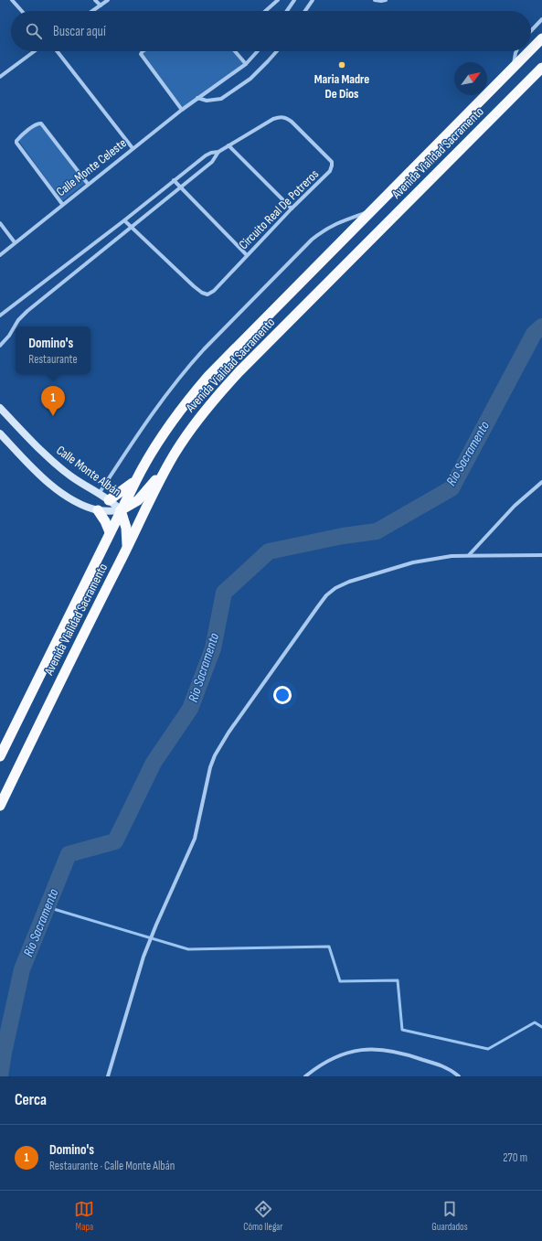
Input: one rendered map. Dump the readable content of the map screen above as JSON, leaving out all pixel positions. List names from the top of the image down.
{
  "streets": {
    "highway": ["Avenida Vialidad Sacramento"],
    "main road": ["Calle Monte Albán"],
    "street": ["Calle Monte Celeste", "Circuito Real De Potreros"]
  },
  "crossings": [
    ["Avenida Vialidad Sacramento", "Calle Monte Albán"]
  ],
  "water": ["Rio Sacramento"],
  "places": ["Maria Madre De Dios"],
  "north": "top right",
  "page": {
    "search": "Buscar aquí",
    "popup": ["Domino's", "Restaurante"],
    "pins": "1",
    "heading": "Cerca",
    "list": [
      {
        "mark": "1",
        "name": "Domino's",
        "note": "Restaurante · Calle Monte Albán",
        "value": "270 m"
      }
    ],
    "nav": ["Mapa", "Cómo llegar", "Guardados"]
  }
}
